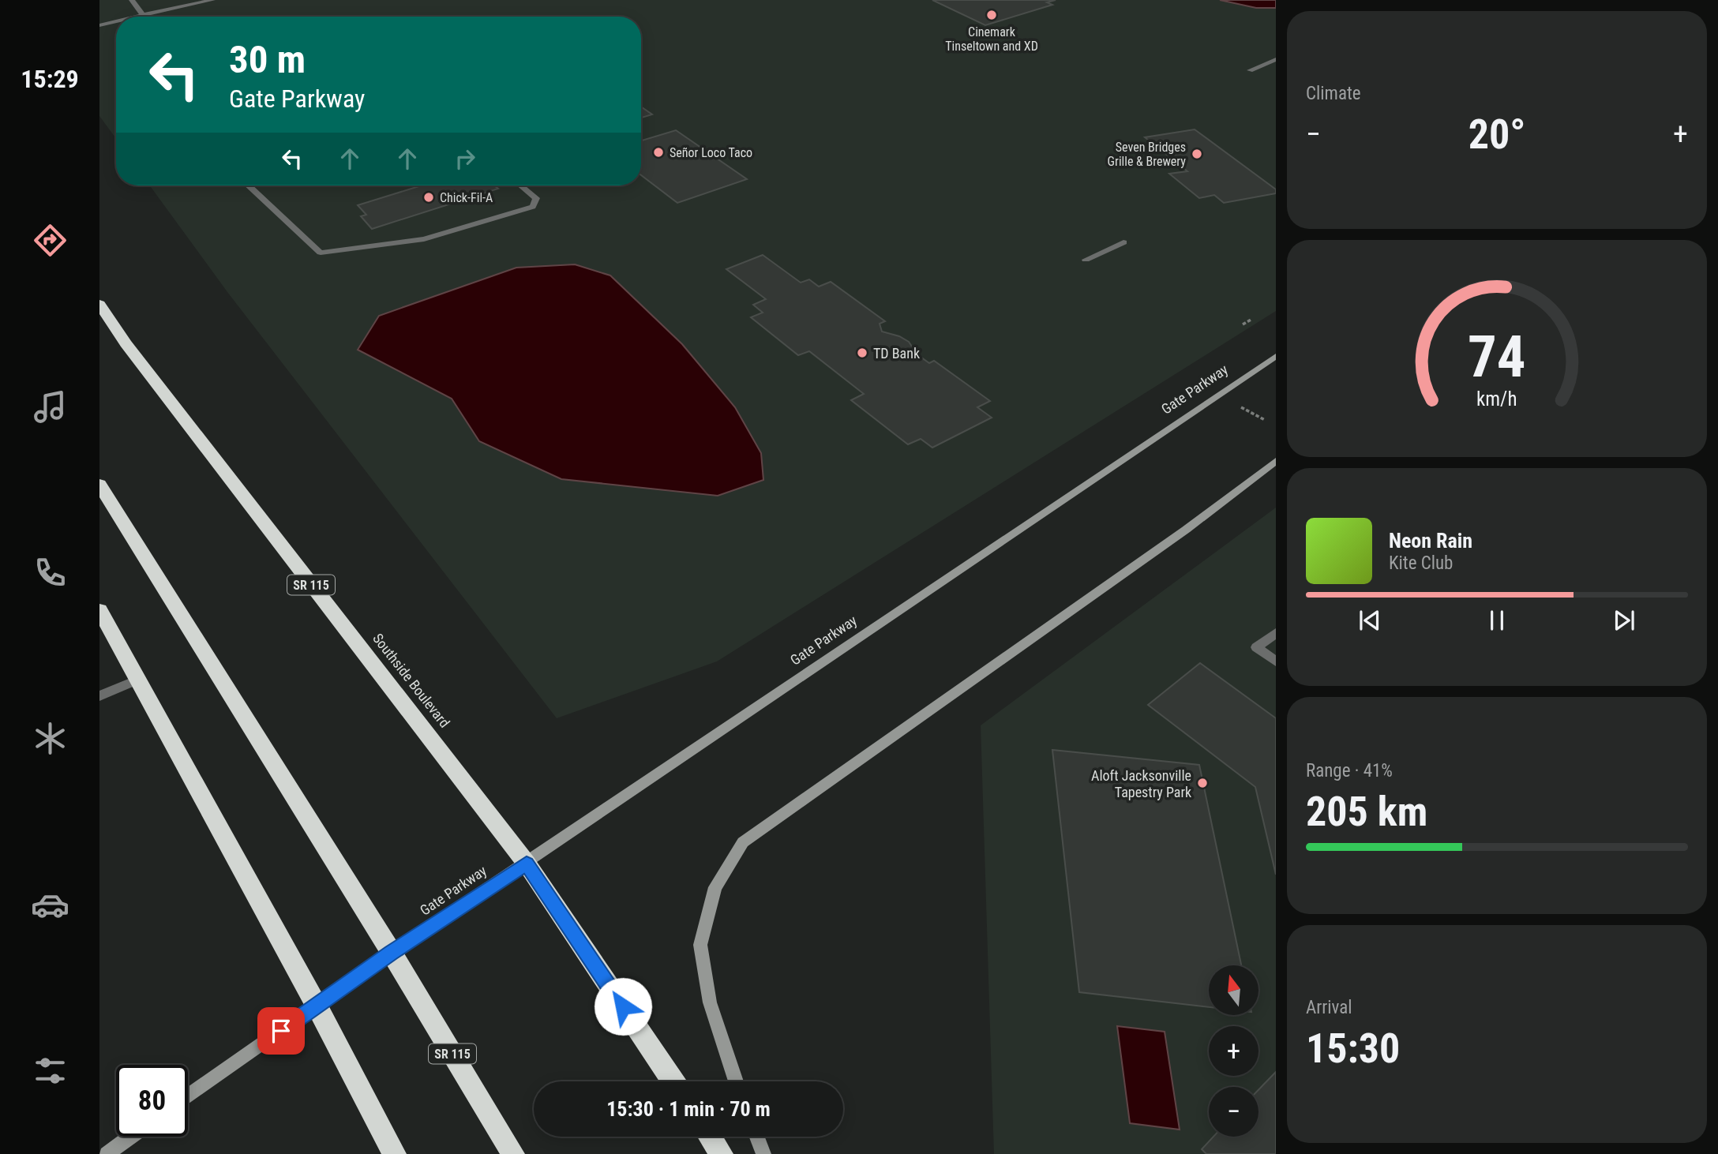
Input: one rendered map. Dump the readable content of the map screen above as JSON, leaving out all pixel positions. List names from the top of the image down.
{
  "streets": {
    "highway": ["SR 115", "Southside Boulevard"],
    "main road": ["Gate Parkway"]
  },
  "crossings": [
    ["Gate Parkway", "SR 115"],
    ["Gate Parkway", "Southside Boulevard"]
  ],
  "places": [
    "Cinemark Tinseltown and XD",
    "Señor Loco Taco",
    "Seven Bridges Grille & Brewery",
    "Chick-Fil-A",
    "TD Bank",
    "Aloft Jacksonville Tapestry Park"
  ],
  "north": "top",
  "page": {
    "tabs": "15:29",
    "tile": [
      "Climate",
      ["Range · 41%", "205 km"],
      ["Arrival", "15:30"]
    ],
    "turn": ["30 m", "Gate Parkway"],
    "heat": ["−", "20°", "+"],
    "song": ["Neon Rain", "Kite Club"],
    "map_buttons": ["+", "−"],
    "limit": "80",
    "trip": "15:30 · 1 min · 70 m",
    "gauge": ["74", "km/h"]
  }
}
